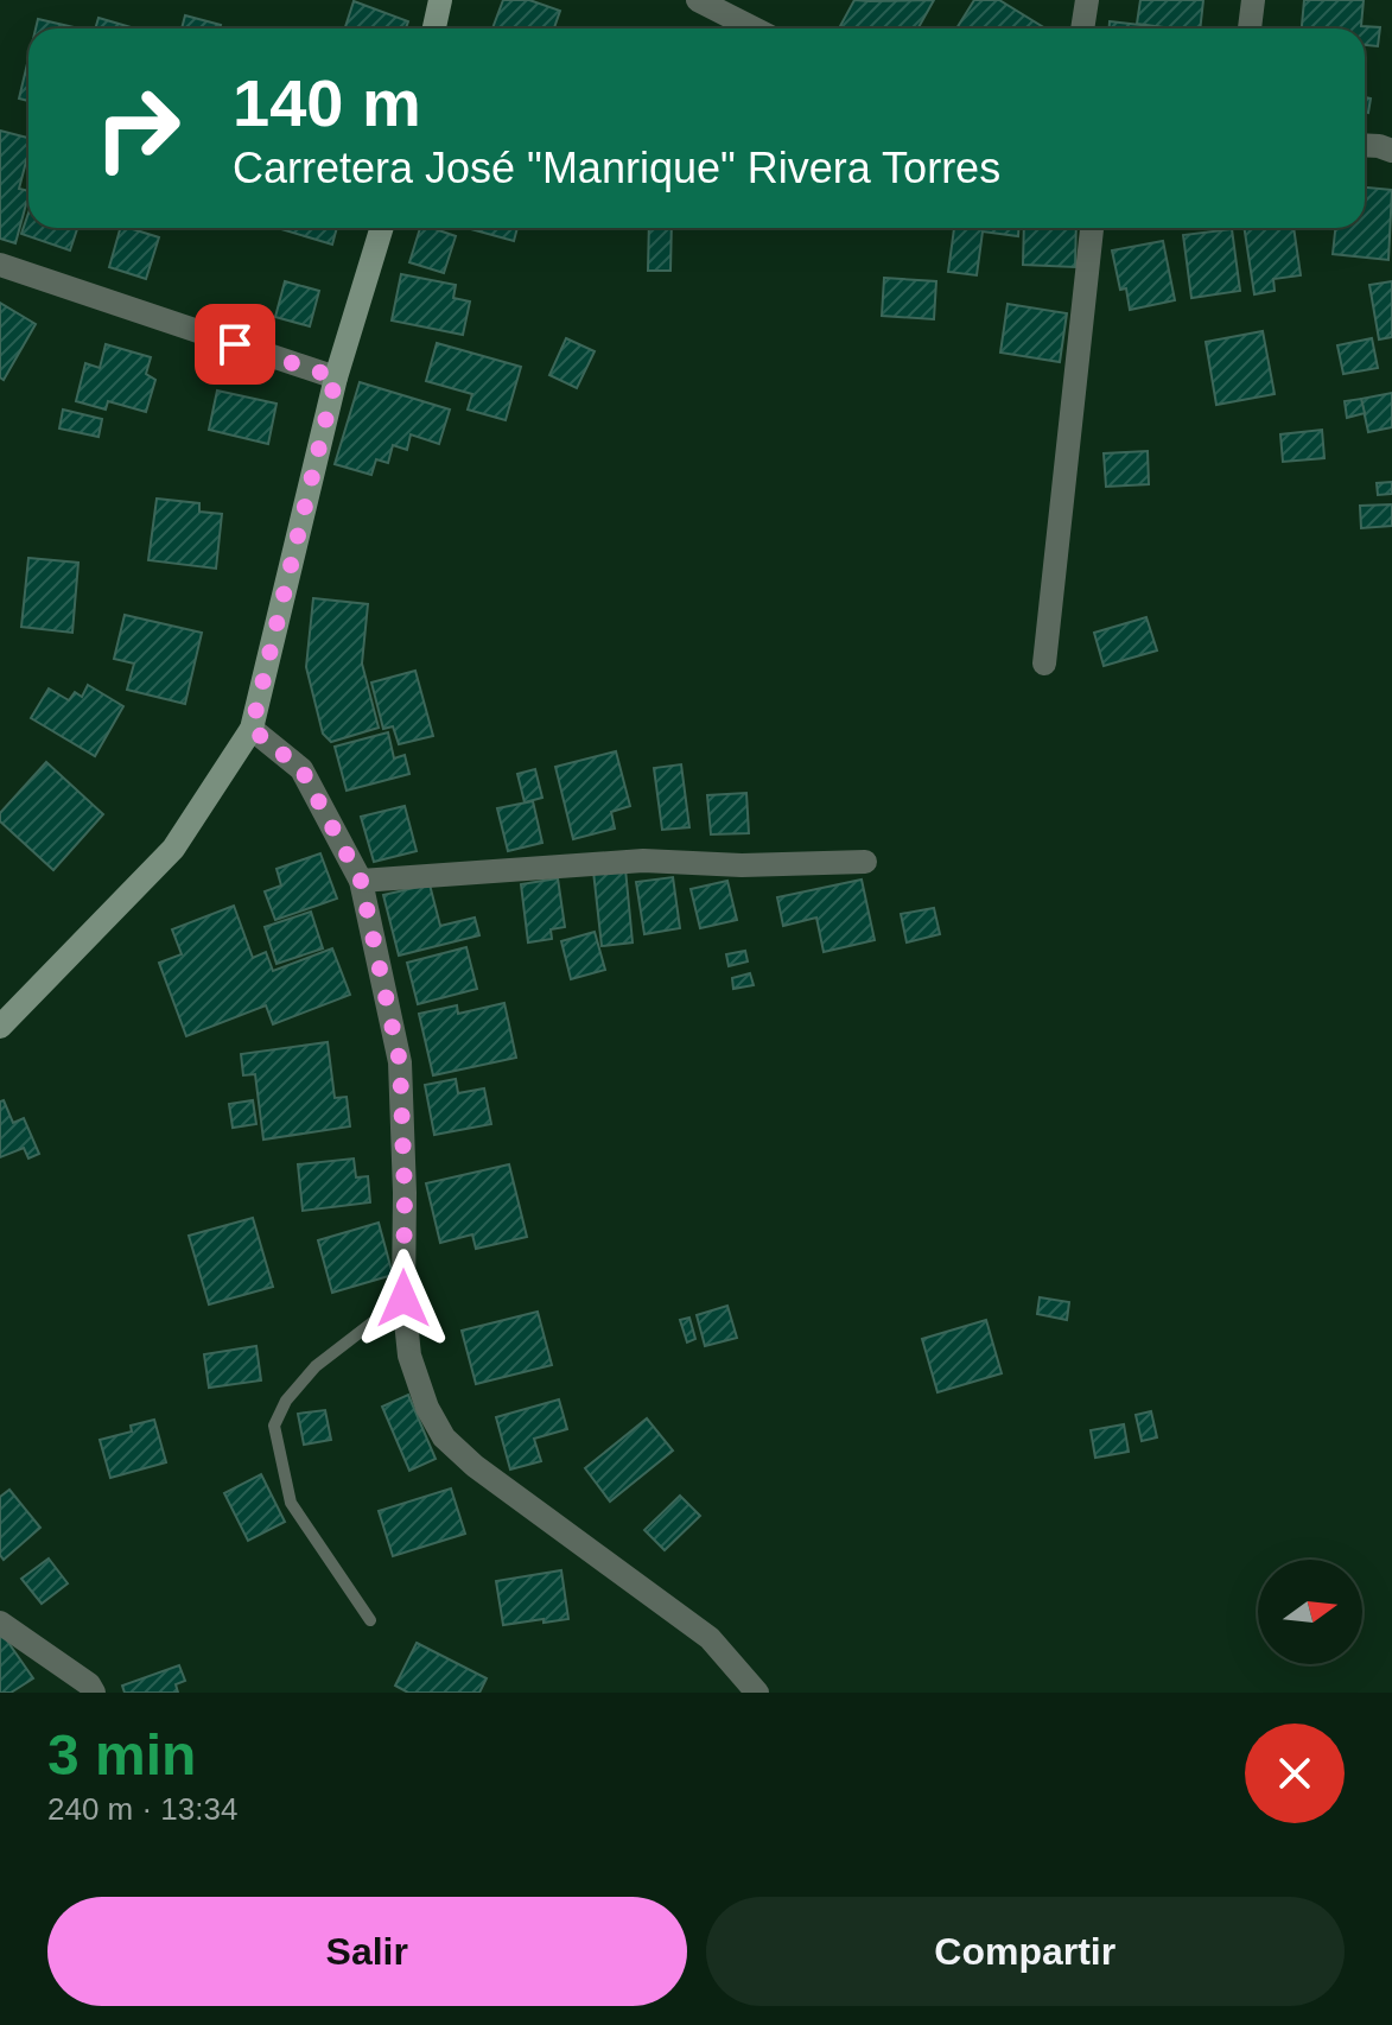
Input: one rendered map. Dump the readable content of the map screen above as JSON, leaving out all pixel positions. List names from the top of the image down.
{
  "north": "right",
  "page": {
    "turn": ["140 m", "Carretera José \"Manrique\" Rivera Torres"],
    "heading": ["3 min", "240 m · 13:34"],
    "buttons": ["Salir", "Compartir"]
  }
}
